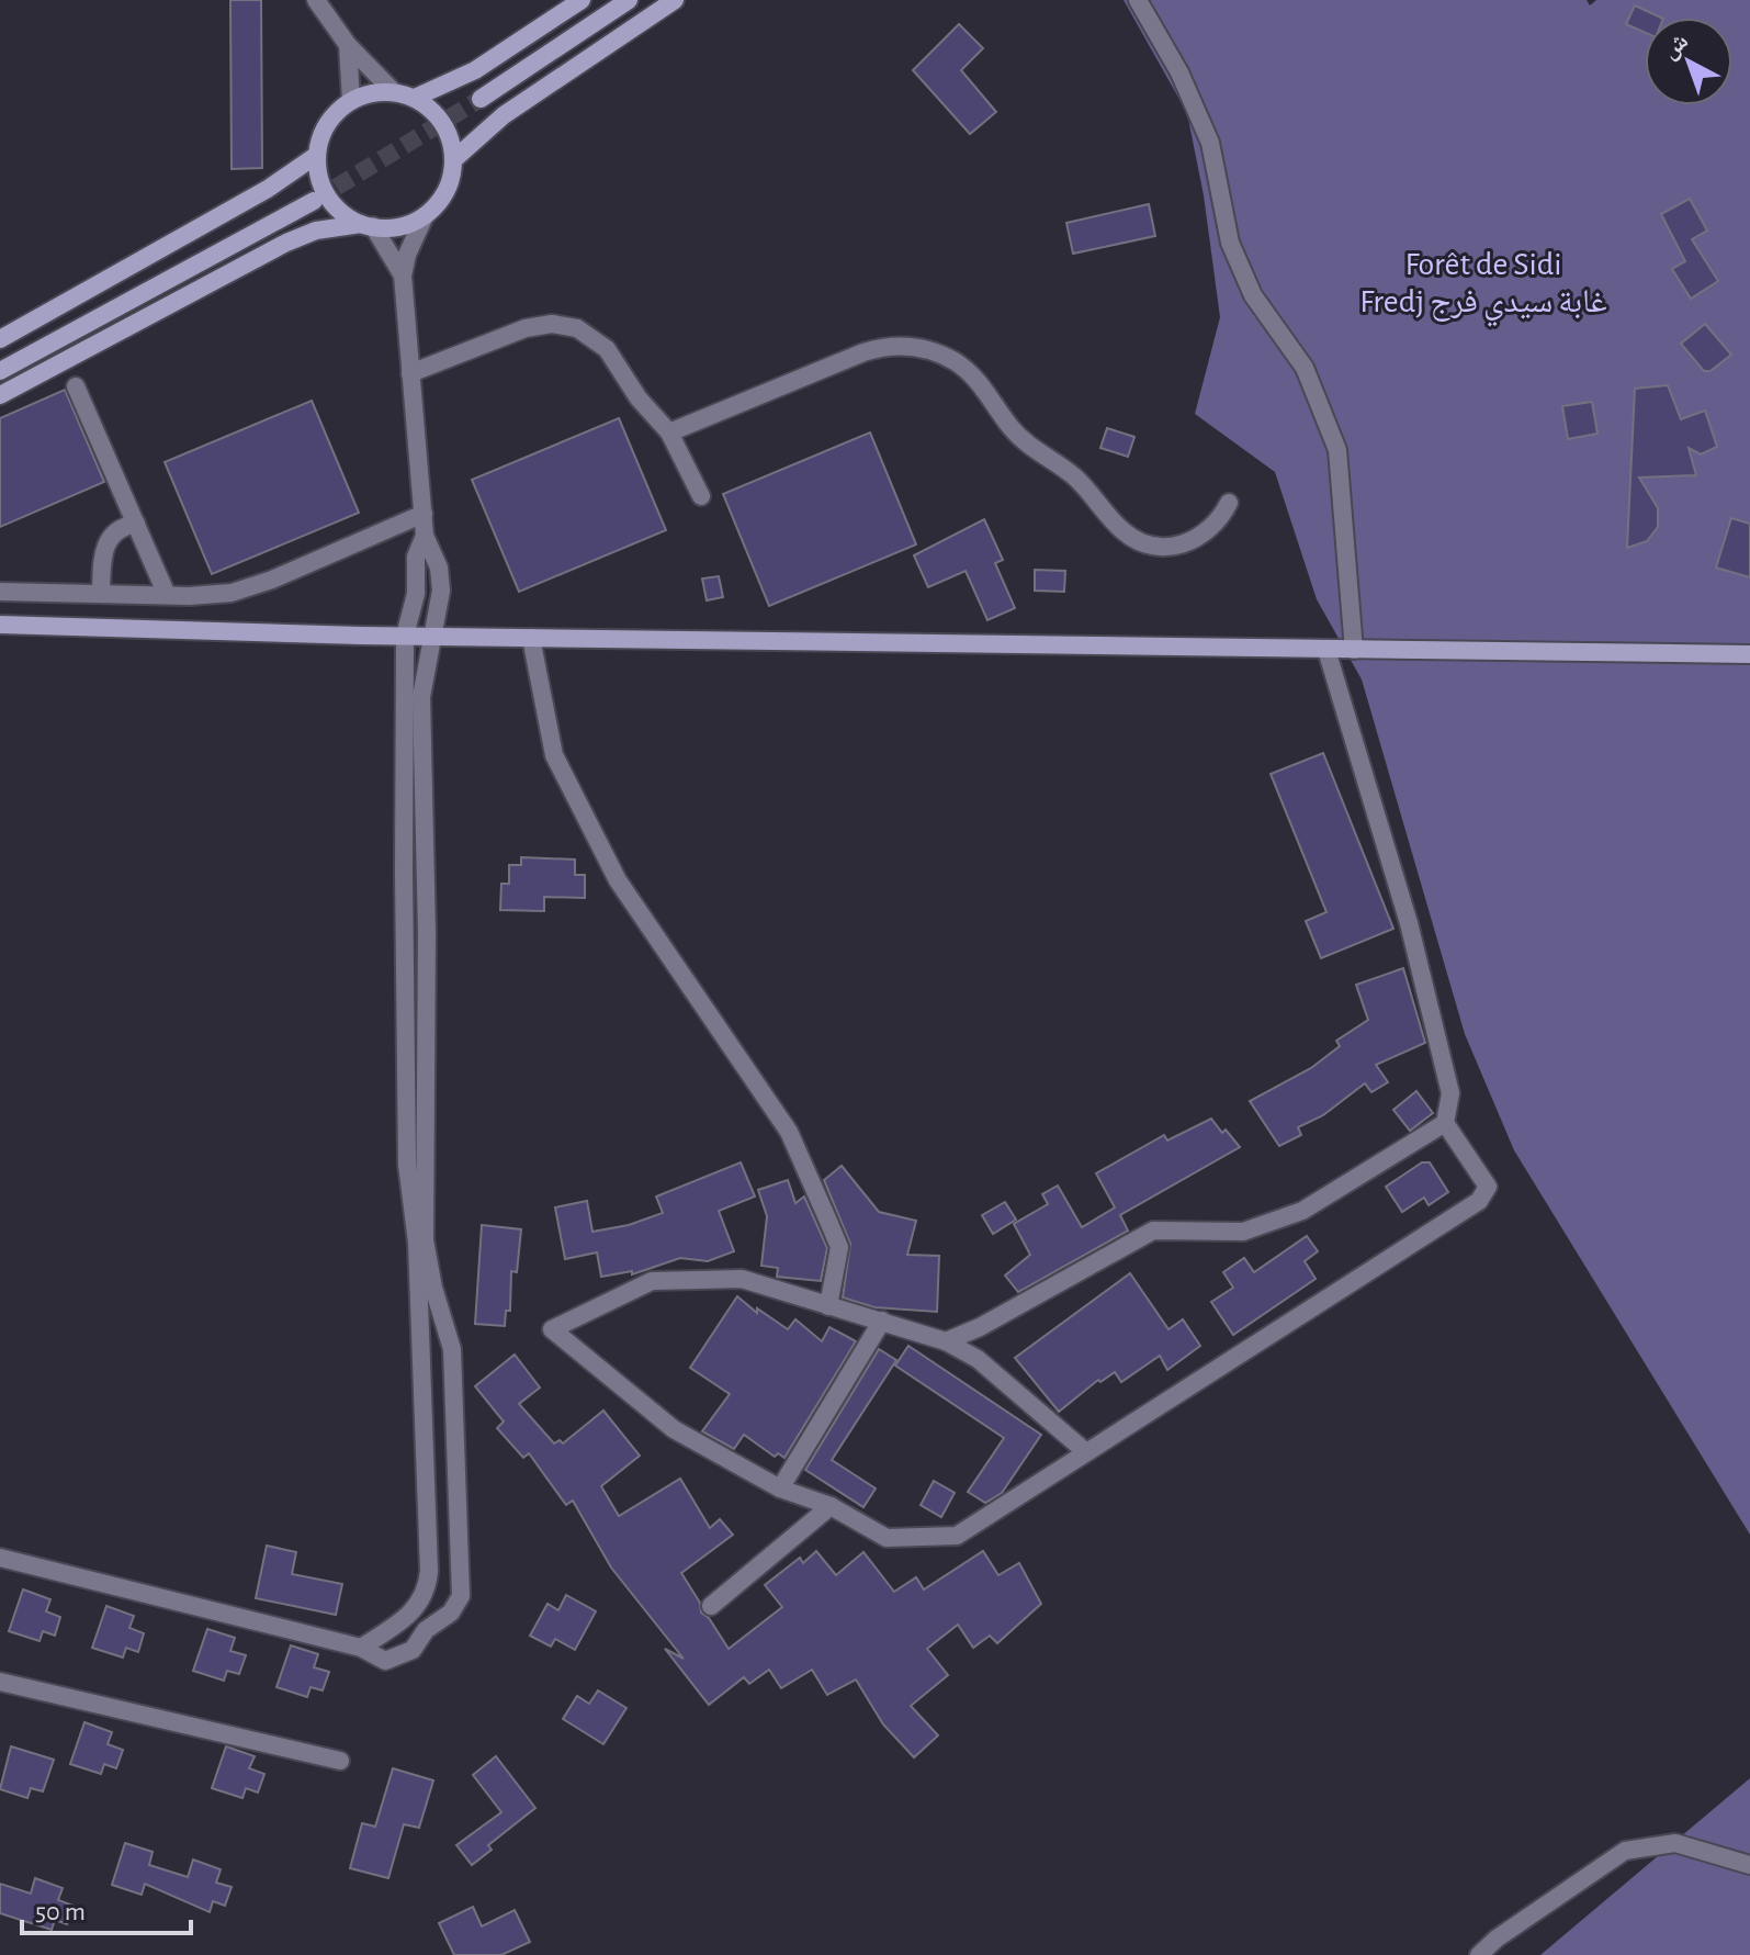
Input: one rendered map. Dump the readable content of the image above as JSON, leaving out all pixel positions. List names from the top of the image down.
{
  "parks": ["Forêt de Sidi Fredj غابة سيدي فرج"],
  "scale_bar": "50 m",
  "north": "top left"
}
